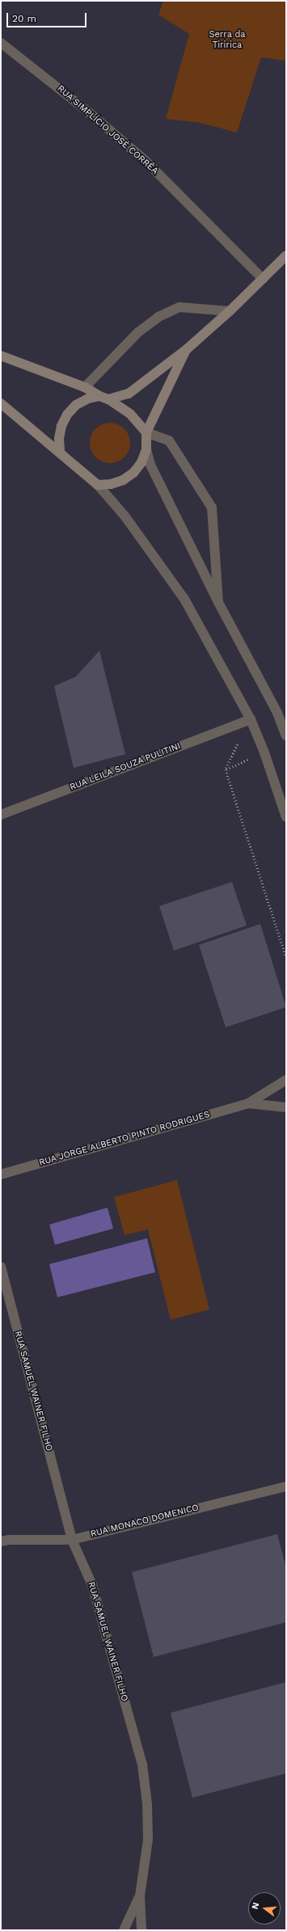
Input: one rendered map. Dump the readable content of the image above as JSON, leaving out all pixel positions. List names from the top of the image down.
{
  "streets": {
    "street": [
      "RUA SIMPLÍCIO JOSÉ CORRÊA",
      "RUA LEILA SOUZA PULITINI",
      "RUA JORGE ALBERTO PINTO RODRIGUES",
      "RUA SAMUEL WAINER FILHO",
      "RUA MONACO DOMENICO"
    ]
  },
  "crossings": [
    ["RUA SAMUEL WAINER FILHO", "RUA MONACO DOMENICO"]
  ],
  "parks": ["Serra da Tiririca"],
  "scale_bar": "20 m",
  "north": "left"
}
